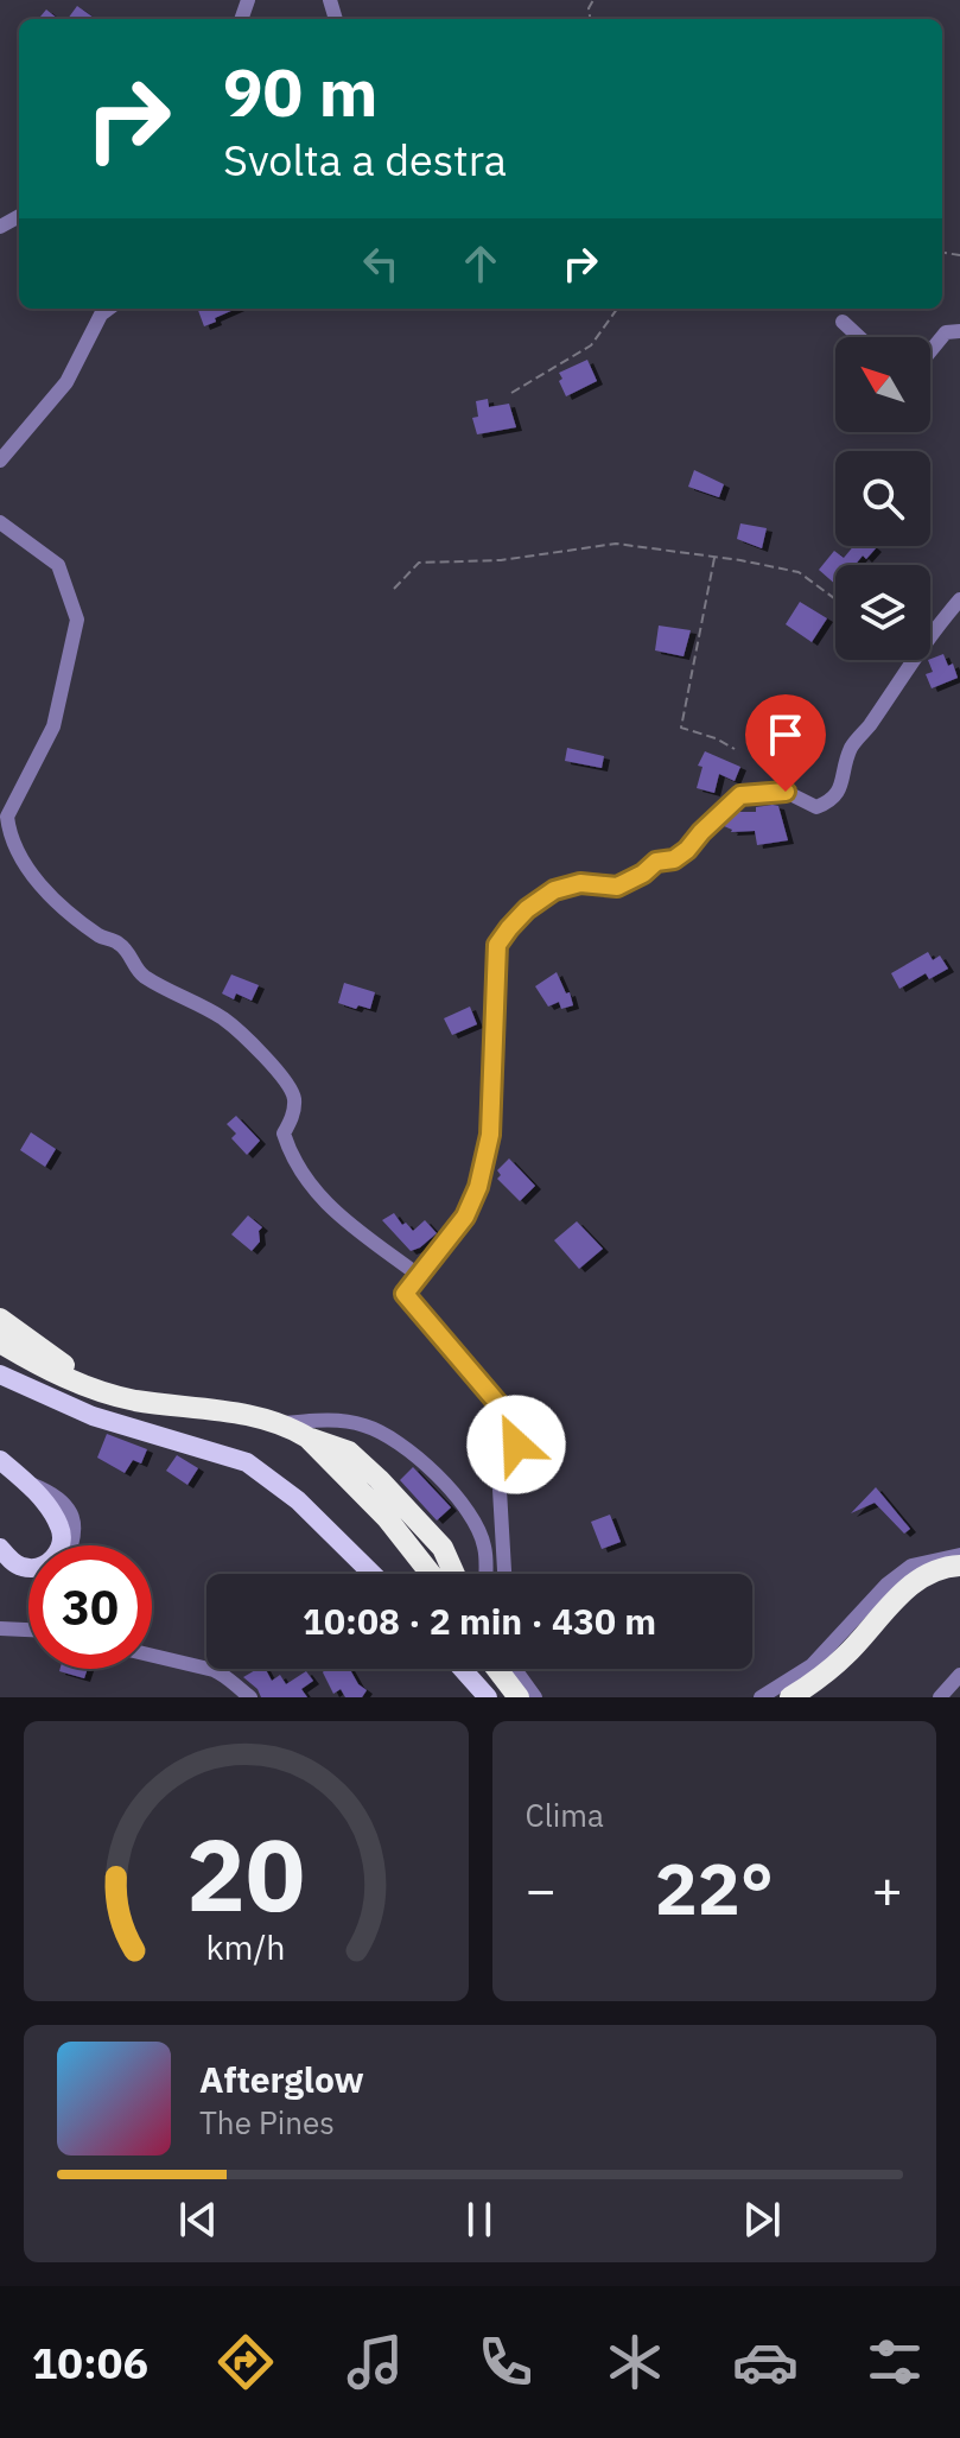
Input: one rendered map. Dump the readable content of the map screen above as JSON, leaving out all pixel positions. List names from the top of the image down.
{
  "north": "top left",
  "page": {
    "turn": ["90 m", "Svolta a destra"],
    "limit": "30",
    "trip": "10:08 · 2 min · 430 m",
    "tile": "Clima",
    "heat": ["−", "22°", "+"],
    "song": ["Afterglow", "The Pines"],
    "tabs": "10:06",
    "gauge": ["20", "km/h"]
  }
}
